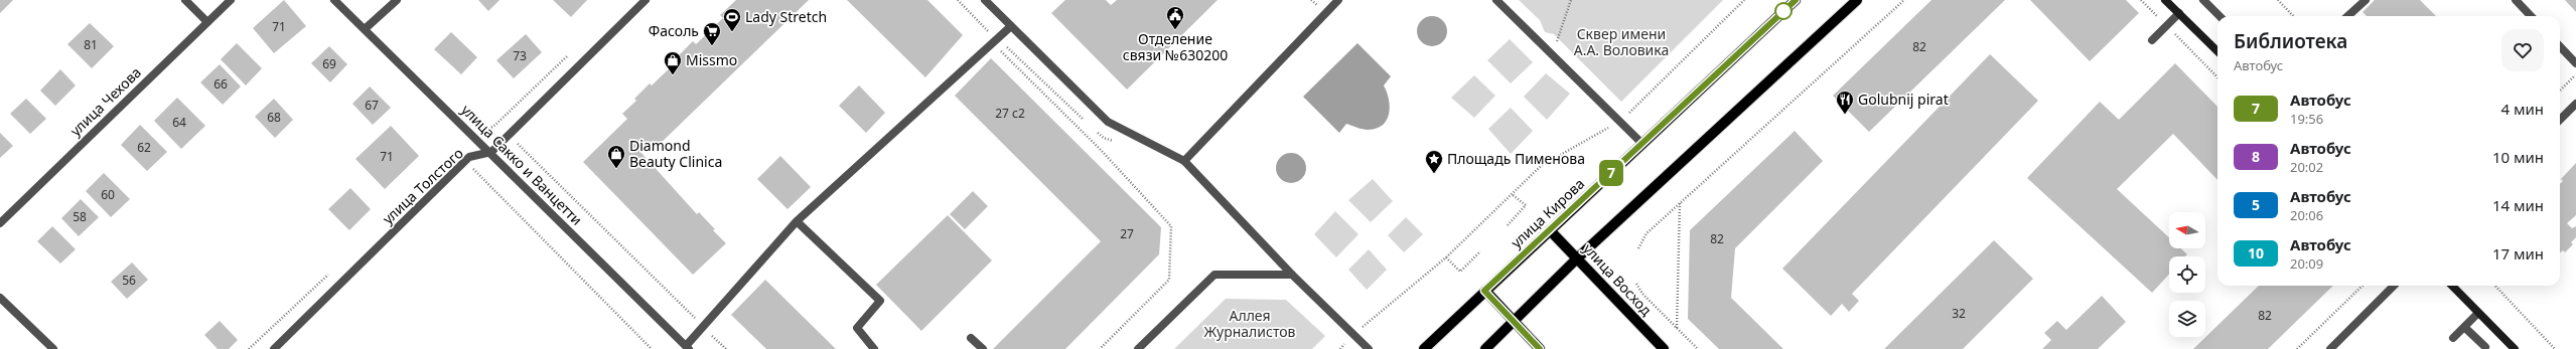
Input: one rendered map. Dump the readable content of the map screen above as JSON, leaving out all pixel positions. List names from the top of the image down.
{
  "streets": {
    "main road": ["улица Кирова", "улица Восход"],
    "street": ["улица Чехова", "улица Сакко и Ванцетти", "улица Толстого"]
  },
  "crossings": [
    ["улица Сакко и Ванцетти", "улица Толстого"],
    ["улица Кирова", "улица Восход"]
  ],
  "parks": ["Cквер имени А.А. Воловика", "Аллея Журналистов"],
  "places": {
    "public building": ["Отделение связи №630200"],
    "sports": ["Lady Stretch"],
    "supermarket": ["Фасоль"],
    "shop": ["Missmo", "Diamond Beauty Clinica"],
    "restaurant": ["Golubnij pirat"],
    "place": ["Площадь Пименова"]
  },
  "lines": ["bus line 7"],
  "house_numbers": [
    "71",
    "81",
    "82",
    "73",
    "69",
    "66",
    "67",
    "27 с2",
    "68",
    "64",
    "62",
    "71",
    "60",
    "58",
    "27",
    "82",
    "56",
    "32",
    "82"
  ],
  "north": "left",
  "page": {
    "on_map": "7",
    "heading": ["Библиотека", "Автобус"],
    "list": [
      {
        "mark": "7",
        "name": "Автобус",
        "note": "19:56",
        "value": "4 мин"
      },
      {
        "mark": "8",
        "name": "Автобус",
        "note": "20:02",
        "value": "10 мин"
      },
      {
        "mark": "5",
        "name": "Автобус",
        "note": "20:06",
        "value": "14 мин"
      },
      {
        "mark": "10",
        "name": "Автобус",
        "note": "20:09",
        "value": "17 мин"
      }
    ]
  }
}
